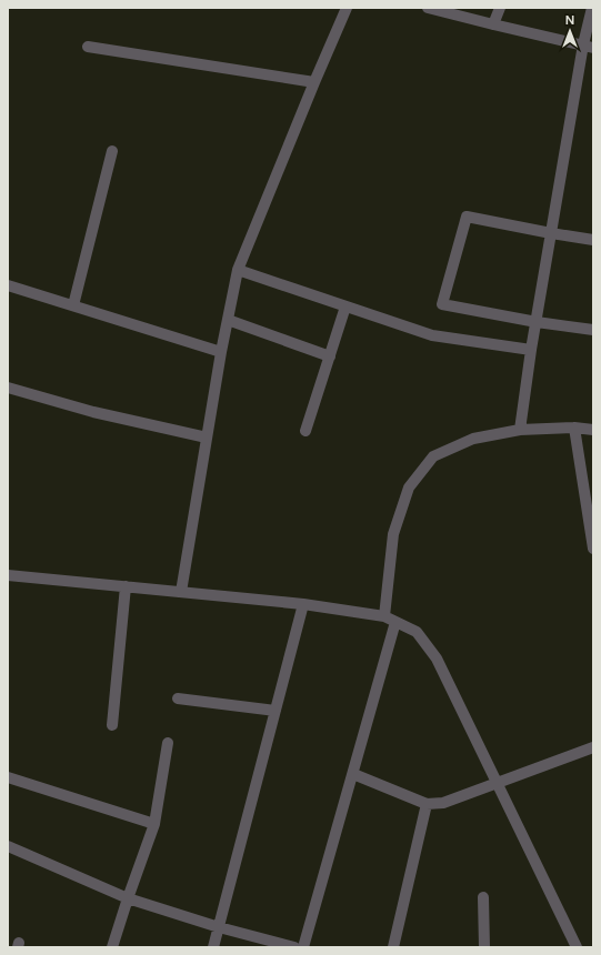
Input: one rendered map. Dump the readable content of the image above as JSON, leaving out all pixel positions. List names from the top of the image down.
{
  "north": "top"
}
